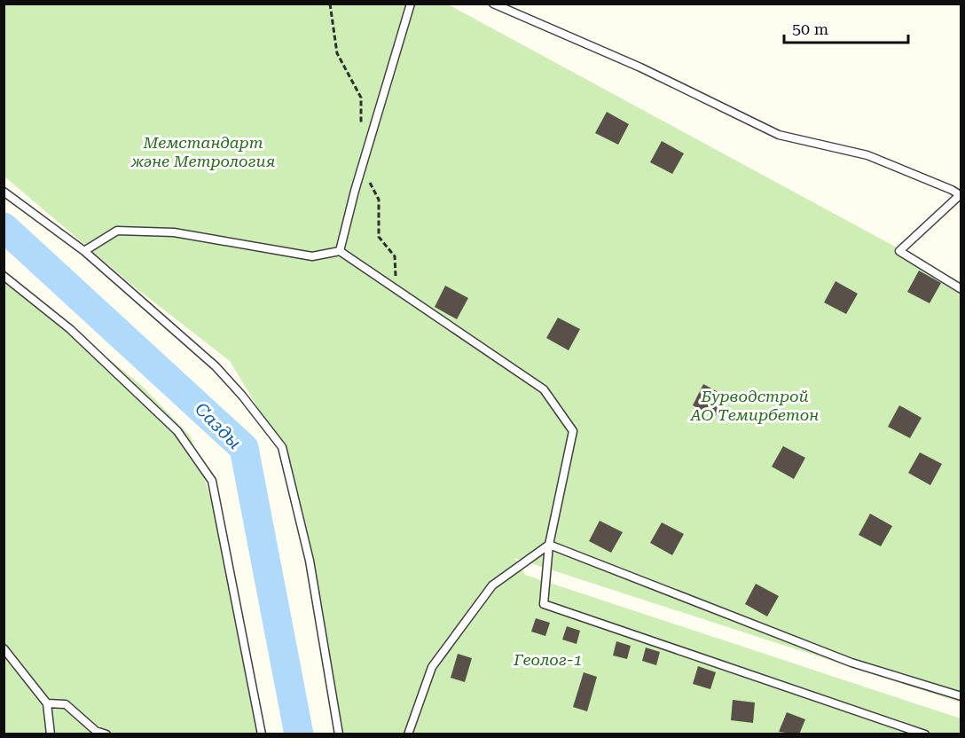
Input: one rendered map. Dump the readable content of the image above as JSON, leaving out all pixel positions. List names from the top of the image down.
{
  "water": ["Сазды"],
  "parks": ["Мемстандарт және Метрология", "Бурводстрой АО Темирбетон", "Геолог-1"],
  "scale_bar": "50 m"
}
